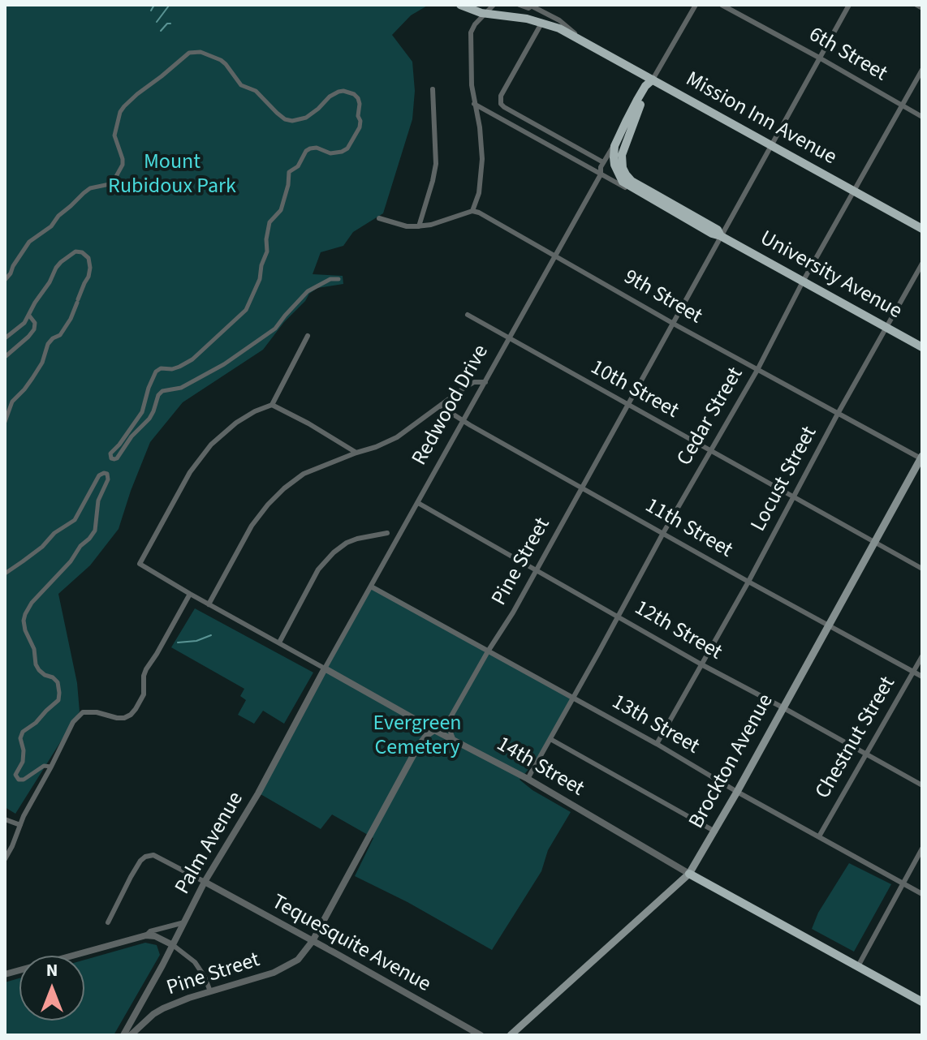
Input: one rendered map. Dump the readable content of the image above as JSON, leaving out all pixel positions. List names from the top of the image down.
{
  "streets": {
    "main road": [
      "Mission Inn Avenue",
      "University Avenue",
      "Redwood Drive",
      "Brockton Avenue",
      "14th Street"
    ],
    "street": [
      "6th Street",
      "9th Street",
      "10th Street",
      "Cedar Street",
      "Locust Street",
      "11th Street",
      "Pine Street",
      "12th Street",
      "13th Street",
      "Chestnut Street",
      "Palm Avenue",
      "Tequesquite Avenue"
    ]
  },
  "crossings": [
    ["6th Street", "Cedar Street"],
    ["6th Street", "Pine Street"],
    ["Mission Inn Avenue", "Redwood Drive"],
    ["Mission Inn Avenue", "Cedar Street"],
    ["Mission Inn Avenue", "Pine Street"],
    ["University Avenue", "Redwood Drive"],
    ["University Avenue", "Cedar Street"],
    ["University Avenue", "Locust Street"],
    ["University Avenue", "Pine Street"],
    ["9th Street", "Redwood Drive"],
    ["9th Street", "Cedar Street"],
    ["9th Street", "Locust Street"],
    ["9th Street", "Pine Street"],
    ["9th Street", "Brockton Avenue"],
    ["10th Street", "Redwood Drive"],
    ["10th Street", "Cedar Street"],
    ["10th Street", "Locust Street"],
    ["10th Street", "Pine Street"],
    ["10th Street", "Brockton Avenue"],
    ["Redwood Drive", "11th Street"],
    ["Redwood Drive", "12th Street"],
    ["Redwood Drive", "13th Street"],
    ["Redwood Drive", "14th Street"],
    ["Redwood Drive", "Palm Avenue"],
    ["Cedar Street", "11th Street"],
    ["Cedar Street", "12th Street"],
    ["Cedar Street", "13th Street"],
    ["Cedar Street", "14th Street"],
    ["Locust Street", "11th Street"],
    ["Locust Street", "12th Street"],
    ["Locust Street", "13th Street"],
    ["11th Street", "Pine Street"],
    ["11th Street", "Chestnut Street"],
    ["11th Street", "Brockton Avenue"],
    ["Pine Street", "12th Street"],
    ["Pine Street", "13th Street"],
    ["Pine Street", "14th Street"],
    ["Pine Street", "Tequesquite Avenue"],
    ["12th Street", "Chestnut Street"],
    ["12th Street", "Brockton Avenue"],
    ["13th Street", "Chestnut Street"],
    ["13th Street", "Brockton Avenue"],
    ["Brockton Avenue", "14th Street"],
    ["14th Street", "Palm Avenue"],
    ["Palm Avenue", "Tequesquite Avenue"]
  ],
  "parks": ["Mount Rubidoux Park", "Evergreen Cemetery"],
  "north": "top"
}
